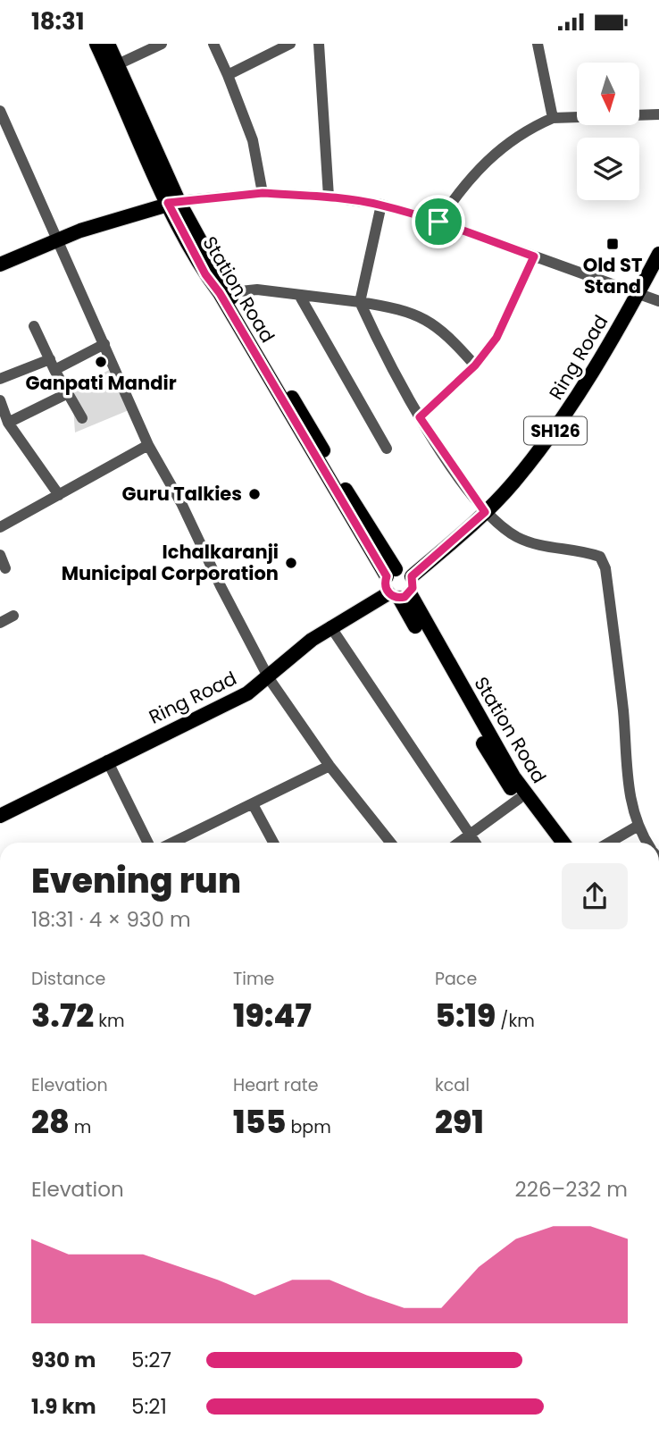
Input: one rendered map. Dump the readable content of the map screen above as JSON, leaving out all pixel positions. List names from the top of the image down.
{
  "streets": {
    "main road": ["Station Road", "Ring Road", "SH126"]
  },
  "crossings": [
    ["Station Road", "Ring Road"]
  ],
  "places": {
    "transit": ["Old ST Stand"],
    "other": ["Ganpati Mandir", "Guru Talkies", "Ichalkaranji Municipal Corporation"]
  },
  "north": "bottom",
  "page": {
    "status": "18:31",
    "heading": ["Evening run", "18:31 · 4 × 930 m"],
    "stats": [
      ["Distance", "3.72 km"],
      ["Time", "19:47"],
      ["Pace", "5:19 /km"],
      ["Elevation", "28 m"],
      ["Heart rate", "155 bpm"],
      ["kcal", "291"]
    ],
    "chart": ["Elevation", "226–232 m"],
    "list": [
      {
        "name": "930 m",
        "note": "5:27"
      },
      {
        "name": "1.9 km",
        "note": "5:21"
      }
    ]
  }
}
